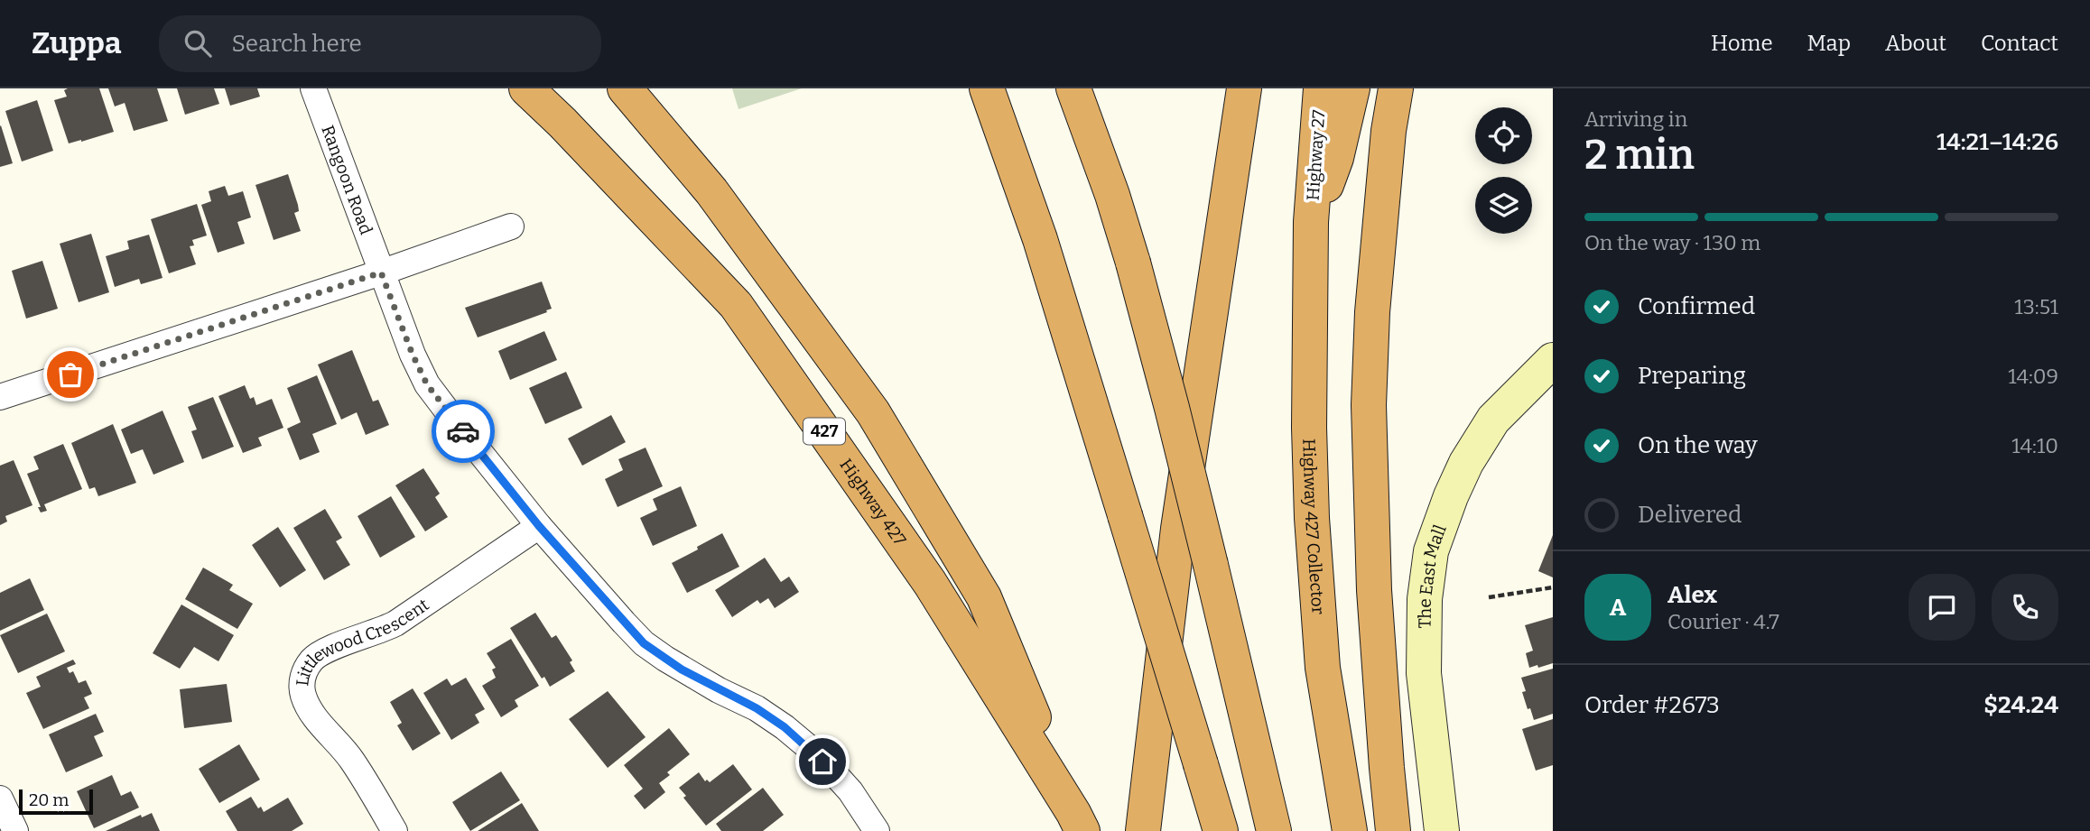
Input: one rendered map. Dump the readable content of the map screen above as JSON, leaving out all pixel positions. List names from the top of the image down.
{
  "streets": {
    "highway": [
      "Highway 27",
      "427",
      "Highway 427",
      "Highway 427 Collector"
    ],
    "main road": ["The East Mall"],
    "street": ["Rangoon Road", "Littlewood Crescent"]
  },
  "crossings": [
    ["Highway 27", "Highway 427 Collector"],
    ["Rangoon Road", "Littlewood Crescent"]
  ],
  "scale_bar": "20 m",
  "page": {
    "header": "Zuppa",
    "search": "Search here",
    "nav": [
      "Home",
      "Map",
      "About",
      "Contact"
    ],
    "heading": ["2 min", "Arriving in", "14:21–14:26"],
    "panel": [
      "Alex",
      "Courier · 4.7",
      "Order #2673",
      "$24.24"
    ],
    "bar": "On the way · 130 m",
    "list": [
      ["Confirmed", "13:51"],
      ["Preparing", "14:09"],
      ["On the way", "14:10"],
      "Delivered"
    ],
    "round": "A",
    "scale": "20 m"
  }
}
